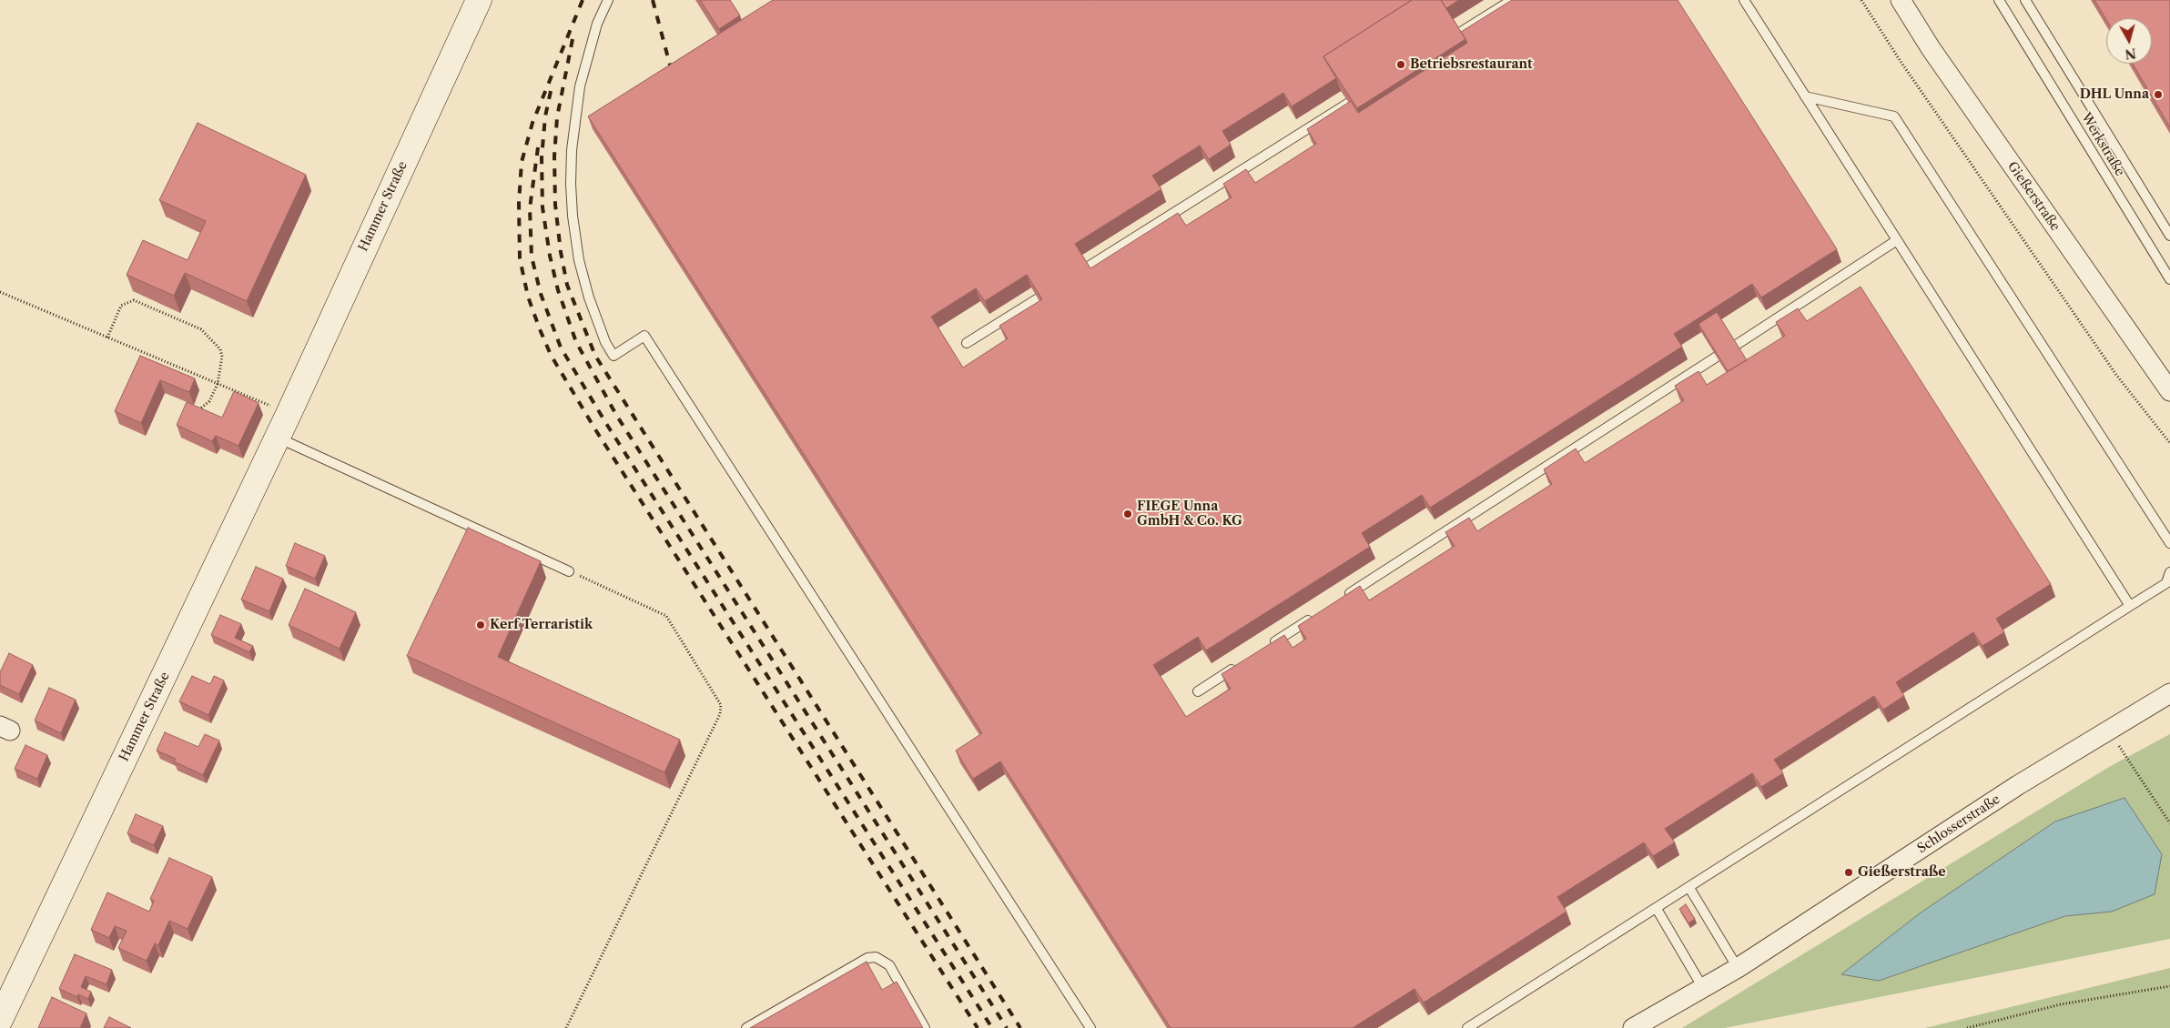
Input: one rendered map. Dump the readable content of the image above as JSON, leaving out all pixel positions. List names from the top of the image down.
{
  "streets": {
    "main road": ["Hammer Straße"],
    "street": ["Gießerstraße", "Schlosserstraße"],
    "lane": ["Werkstraße"]
  },
  "places": [
    "Betriebsrestaurant",
    "DHL Unna",
    "FIEGE Unna GmbH & Co. KG",
    "Kerf Terraristik",
    "Gießerstraße"
  ],
  "north": "bottom"
}
